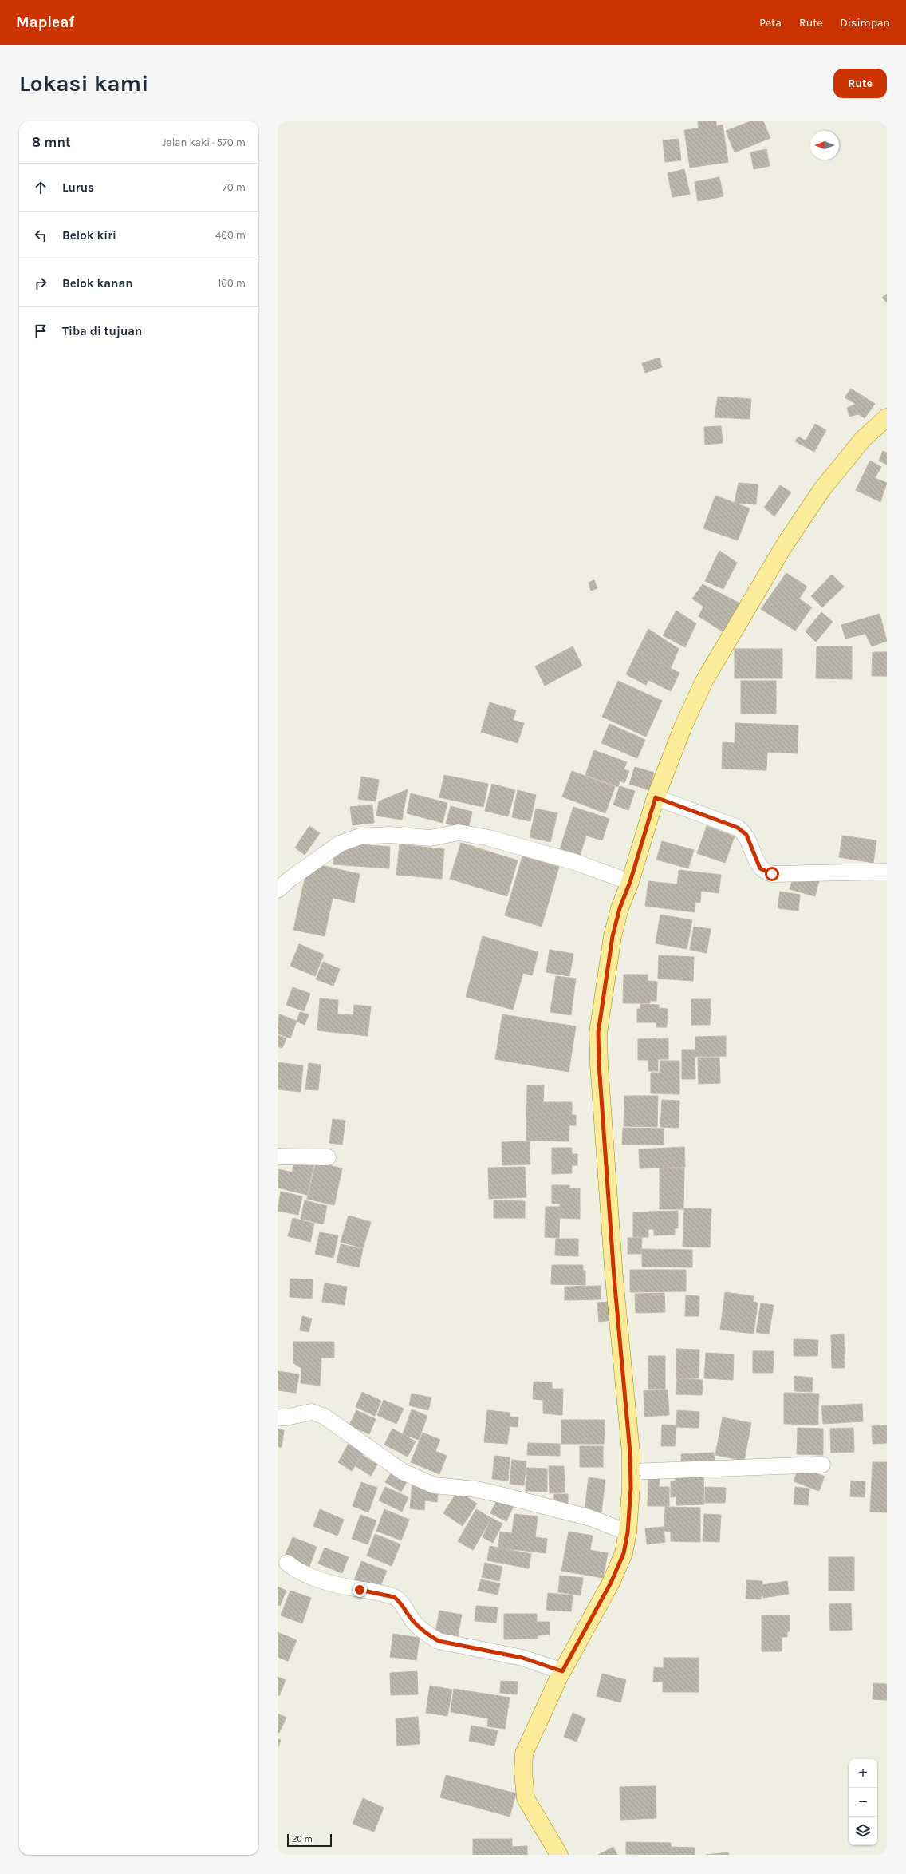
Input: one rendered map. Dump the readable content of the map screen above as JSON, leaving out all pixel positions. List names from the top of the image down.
{
  "scale_bar": "20 m",
  "north": "left",
  "page": {
    "header": "Mapleaf",
    "nav": ["Peta", "Rute", "Disimpan"],
    "buttons": "Rute",
    "title": "Lokasi kami",
    "heading": ["8 mnt", "Jalan kaki · 570 m"],
    "list": [
      ["Lurus", "70 m"],
      ["Belok kiri", "400 m"],
      ["Belok kanan", "100 m"],
      "Tiba di tujuan"
    ],
    "map_buttons": ["+", "−"],
    "scale": "20 m"
  }
}
